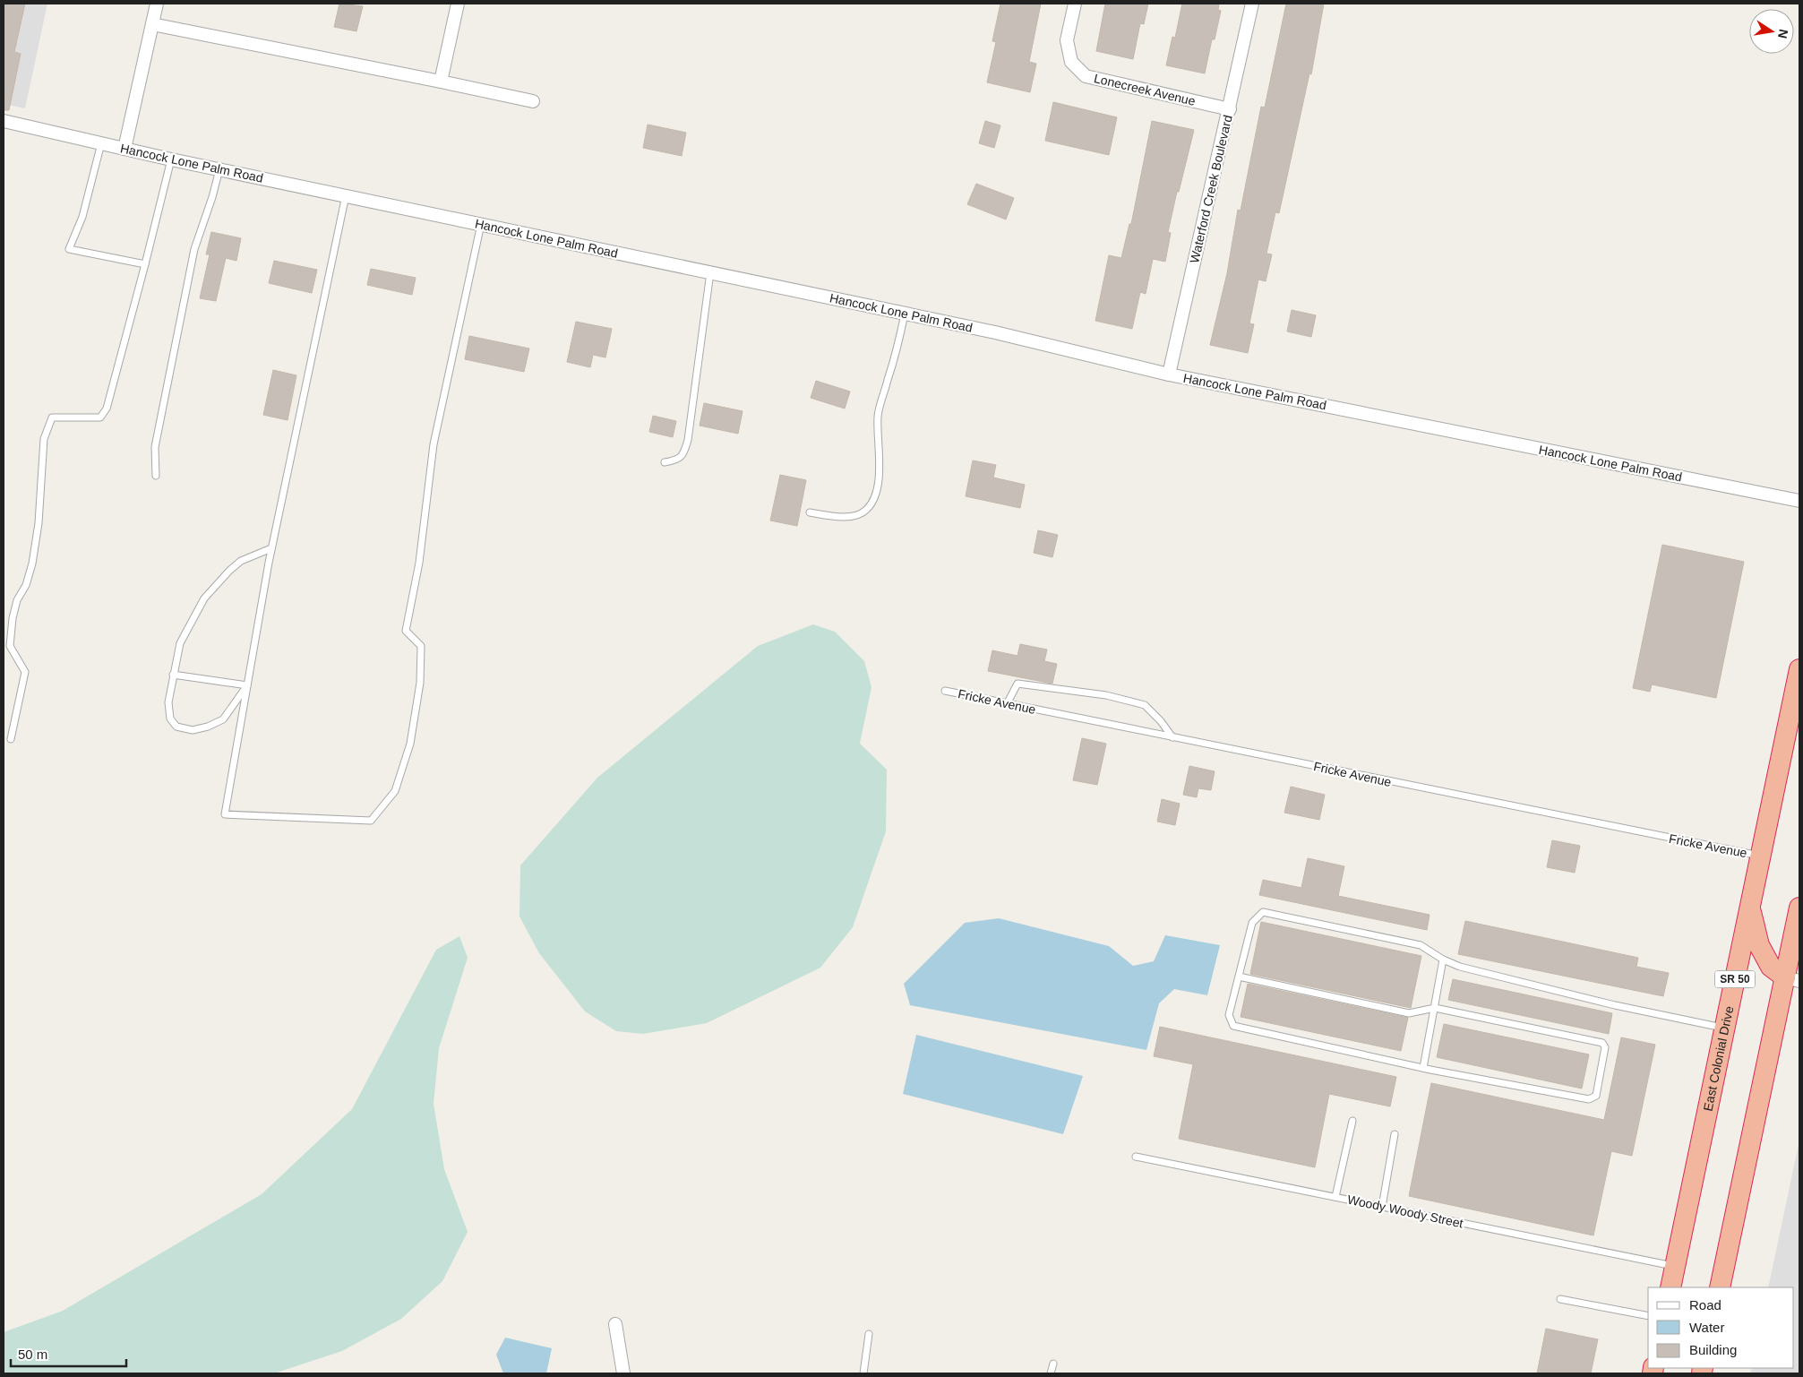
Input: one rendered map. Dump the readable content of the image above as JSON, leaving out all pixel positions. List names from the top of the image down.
{
  "streets": {
    "highway": ["SR 50", "East Colonial Drive"],
    "street": ["Lonecreek Avenue", "Hancock Lone Palm Road", "Waterford Creek Boulevard"],
    "lane": ["Fricke Avenue", "Woody Woody Street"]
  },
  "crossings": [
    ["Lonecreek Avenue", "Waterford Creek Boulevard"],
    ["Hancock Lone Palm Road", "Waterford Creek Boulevard"],
    ["Fricke Avenue", "East Colonial Drive"],
    ["East Colonial Drive", "Woody Woody Street"]
  ],
  "legend": ["Road", "Water", "Building"],
  "scale_bar": "50 m",
  "north": "right"
}
